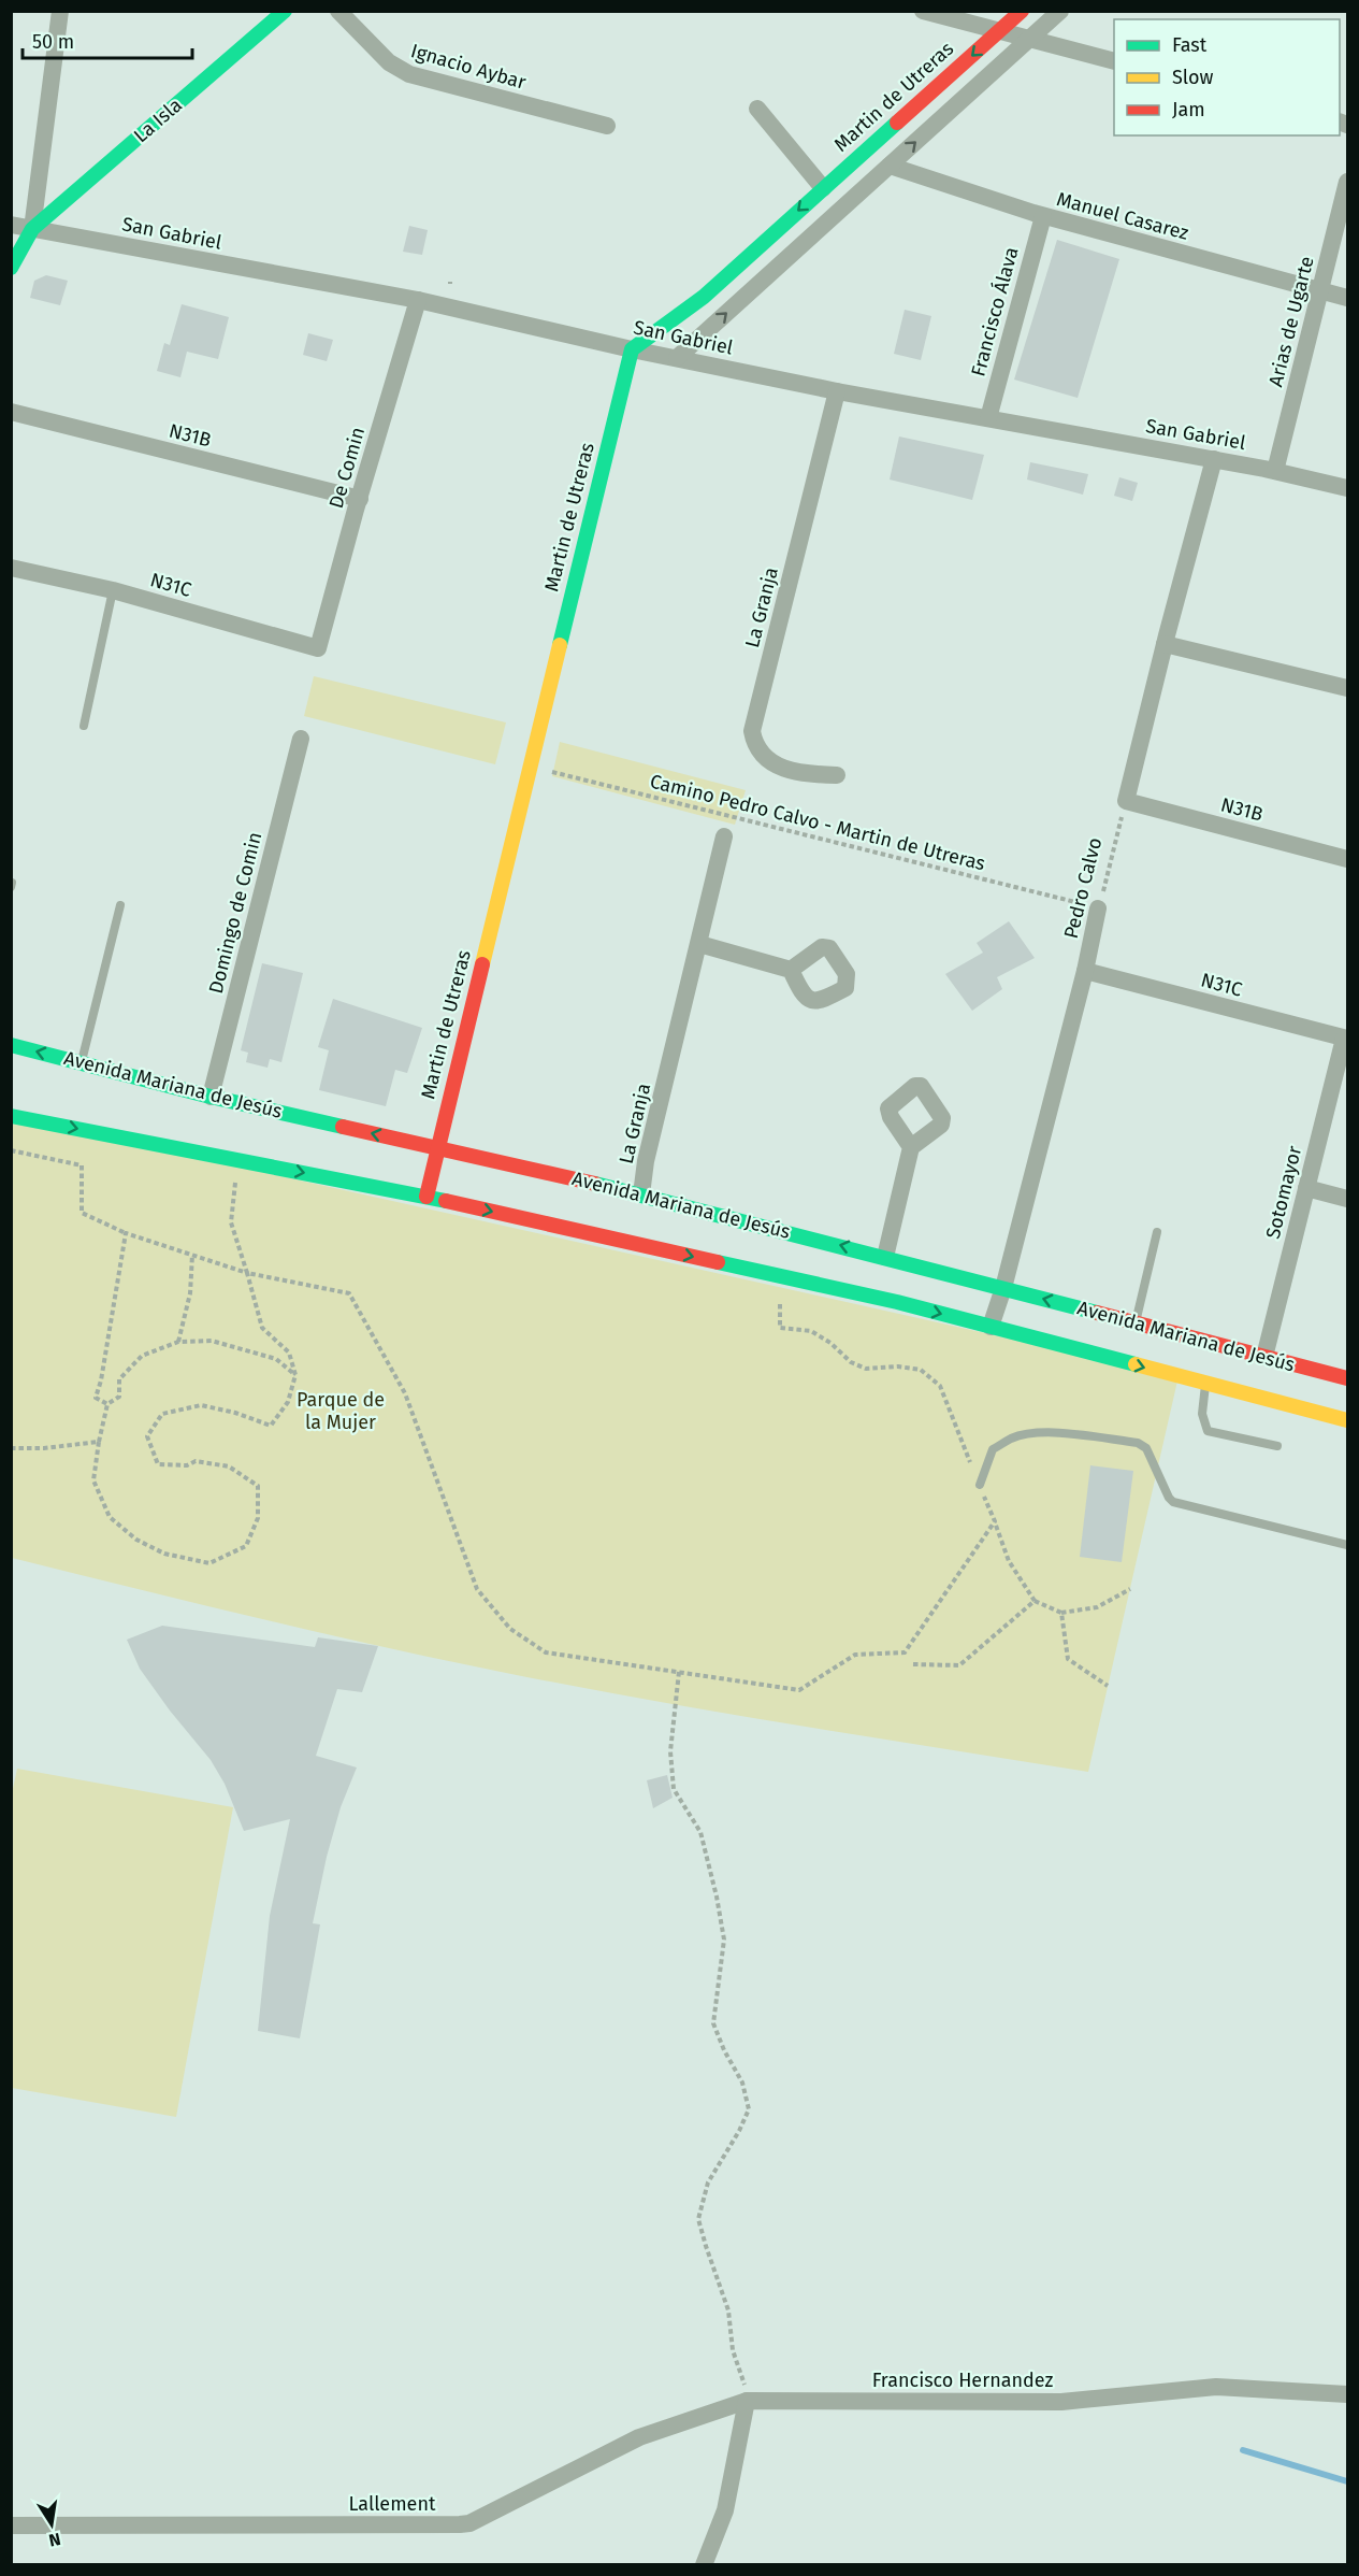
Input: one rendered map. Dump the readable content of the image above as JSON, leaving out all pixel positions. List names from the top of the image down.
{
  "streets": {
    "main road": ["Martin de Utreras", "La Isla", "Avenida Mariana de Jesús"],
    "street": [
      "Ignacio Aybar",
      "Manuel Casarez",
      "San Gabriel",
      "Francisco Álava",
      "Arias de Ugarte",
      "N31B",
      "De Comin",
      "N31C",
      "La Granja",
      "Pedro Calvo",
      "Domingo de Comin",
      "Sotomayor",
      "Francisco Hernandez",
      "Lallement"
    ],
    "path": ["Camino Pedro Calvo - Martin de Utreras"]
  },
  "crossings": [
    ["Martin de Utreras", "San Gabriel"],
    ["Martin de Utreras", "Camino Pedro Calvo - Martin de Utreras"],
    ["Martin de Utreras", "Avenida Mariana de Jesús"],
    ["La Isla", "San Gabriel"],
    ["Manuel Casarez", "Francisco Álava"],
    ["Manuel Casarez", "Arias de Ugarte"],
    ["San Gabriel", "Francisco Álava"],
    ["San Gabriel", "Arias de Ugarte"],
    ["San Gabriel", "De Comin"],
    ["San Gabriel", "La Granja"],
    ["N31B", "De Comin"],
    ["N31B", "Pedro Calvo"],
    ["De Comin", "N31C"],
    ["N31C", "Pedro Calvo"],
    ["N31C", "Sotomayor"],
    ["La Granja", "Avenida Mariana de Jesús"],
    ["Camino Pedro Calvo - Martin de Utreras", "Pedro Calvo"],
    ["Pedro Calvo", "Avenida Mariana de Jesús"],
    ["Domingo de Comin", "Avenida Mariana de Jesús"],
    ["Avenida Mariana de Jesús", "Sotomayor"],
    ["Francisco Hernandez", "Lallement"]
  ],
  "parks": ["Parque de la Mujer"],
  "legend": ["Fast", "Slow", "Jam"],
  "scale_bar": "50 m",
  "north": "bottom"
}
